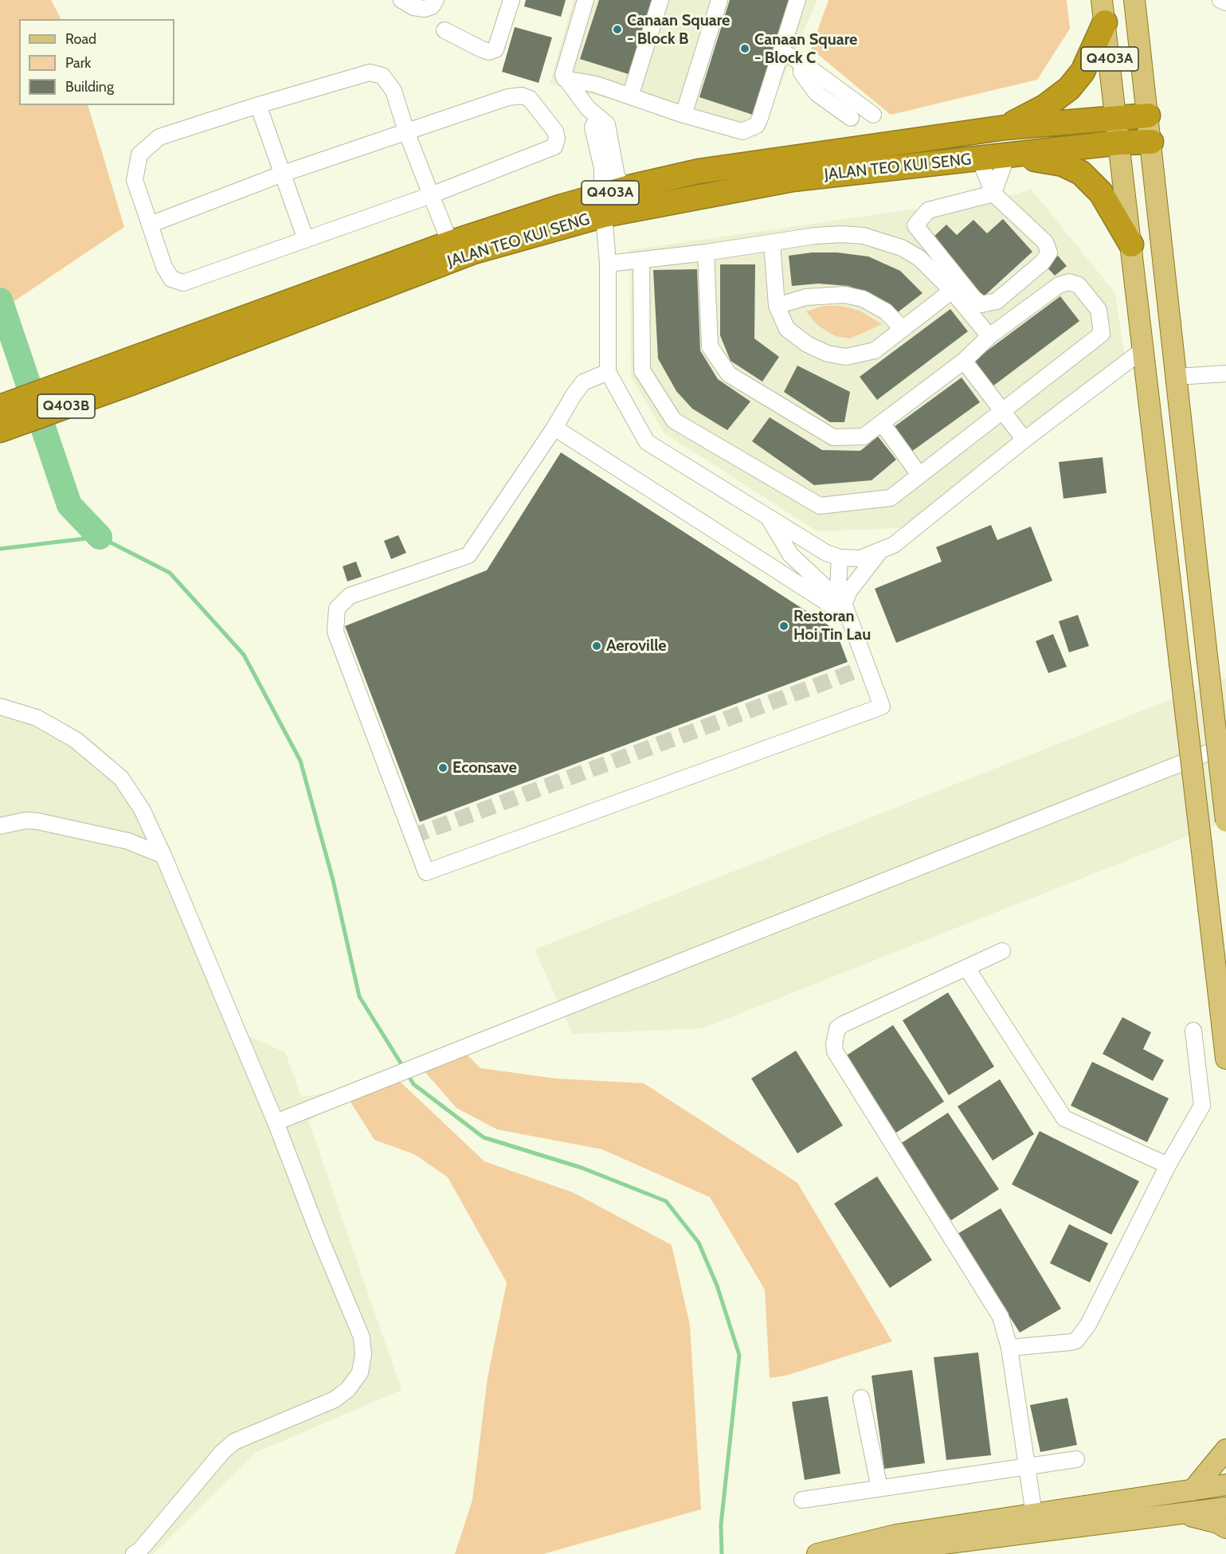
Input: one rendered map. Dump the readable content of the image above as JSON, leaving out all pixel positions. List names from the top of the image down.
{
  "streets": {
    "highway": ["Q403A", "JALAN TEO KUI SENG", "Q403B"]
  },
  "crossings": [
    ["Q403A", "JALAN TEO KUI SENG"],
    ["JALAN TEO KUI SENG", "Q403B"]
  ],
  "places": [
    "Canaan Square - Block B",
    "Canaan Square - Block C",
    "Restoran Hoi Tin Lau",
    "Aeroville",
    "Econsave"
  ],
  "legend": ["Road", "Park", "Building"]
}
